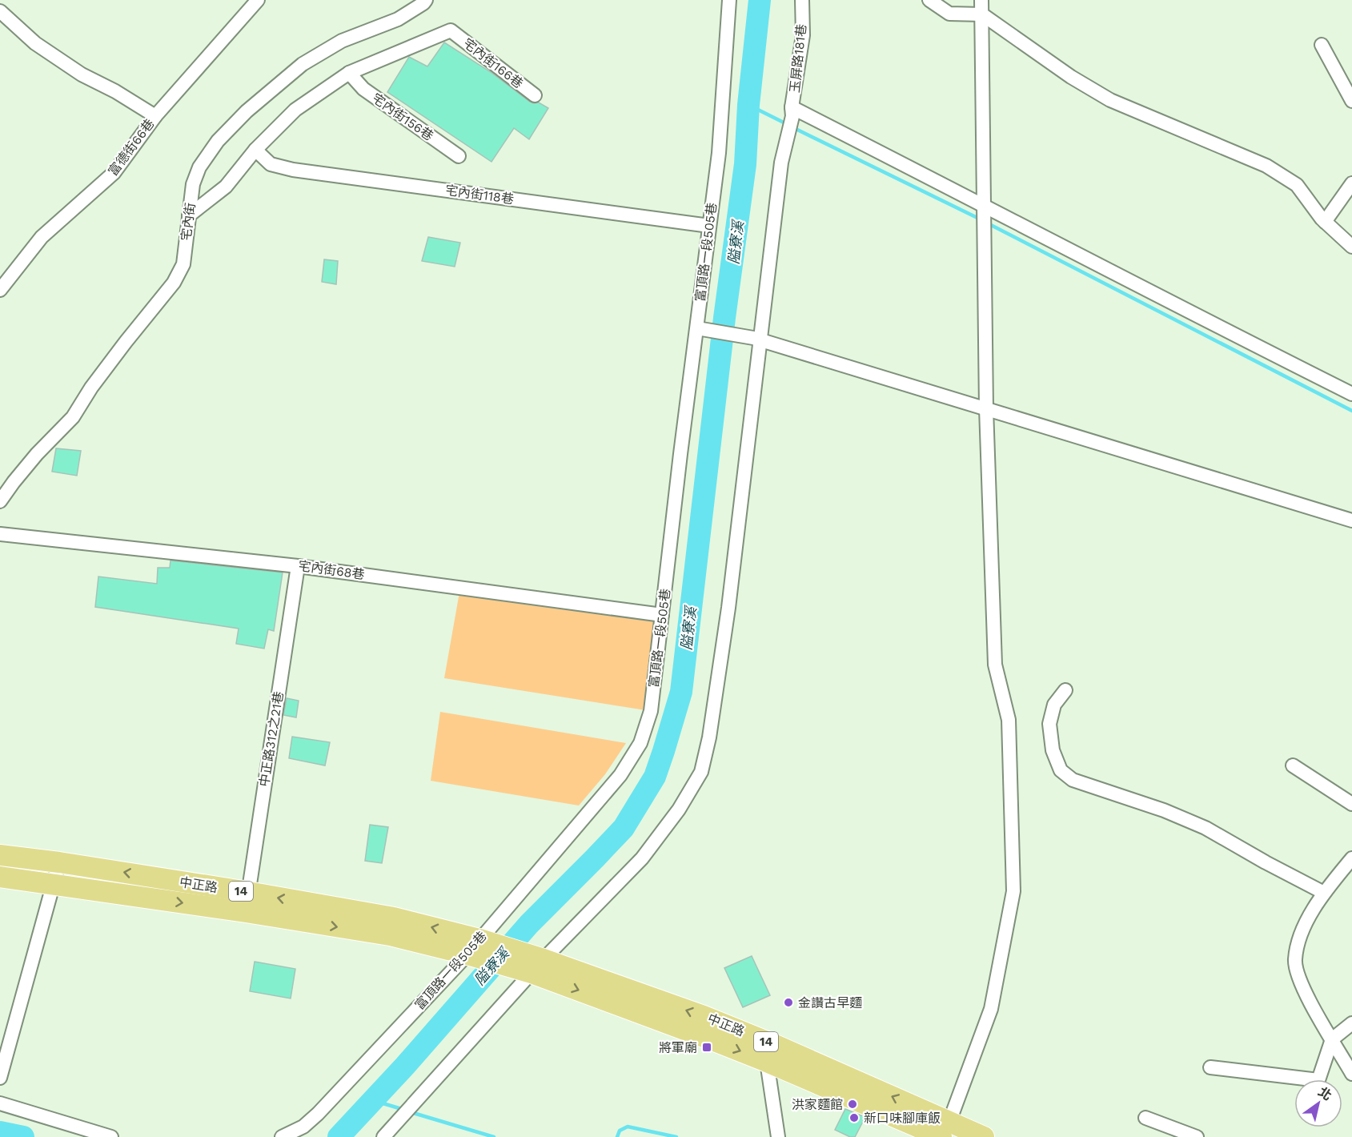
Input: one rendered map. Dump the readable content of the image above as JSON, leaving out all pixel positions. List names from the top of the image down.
{
  "streets": {
    "main road": ["中正路", "14"],
    "street": [
      "玉屏路181巷",
      "宅內街166巷",
      "宅內街156巷",
      "富德街66巷",
      "宅內街118巷",
      "宅內街",
      "富頂路一段505巷",
      "宅內街68巷",
      "中正路312之21巷"
    ]
  },
  "crossings": [
    ["玉屏路181巷", "中正路"],
    ["玉屏路181巷", "14"],
    ["宅內街166巷", "宅內街156巷"],
    ["宅內街118巷", "富頂路一段505巷"],
    ["富頂路一段505巷", "宅內街68巷"],
    ["富頂路一段505巷", "中正路"],
    ["富頂路一段505巷", "14"],
    ["宅內街68巷", "中正路312之21巷"],
    ["中正路312之21巷", "中正路"],
    ["中正路", "14"]
  ],
  "water": ["隘寮溪"],
  "places": {
    "other": ["金讚古早麵", "洪家麵館", "新口味腳庫飯"],
    "transit": ["將軍廟"]
  },
  "north": "top right"
}
